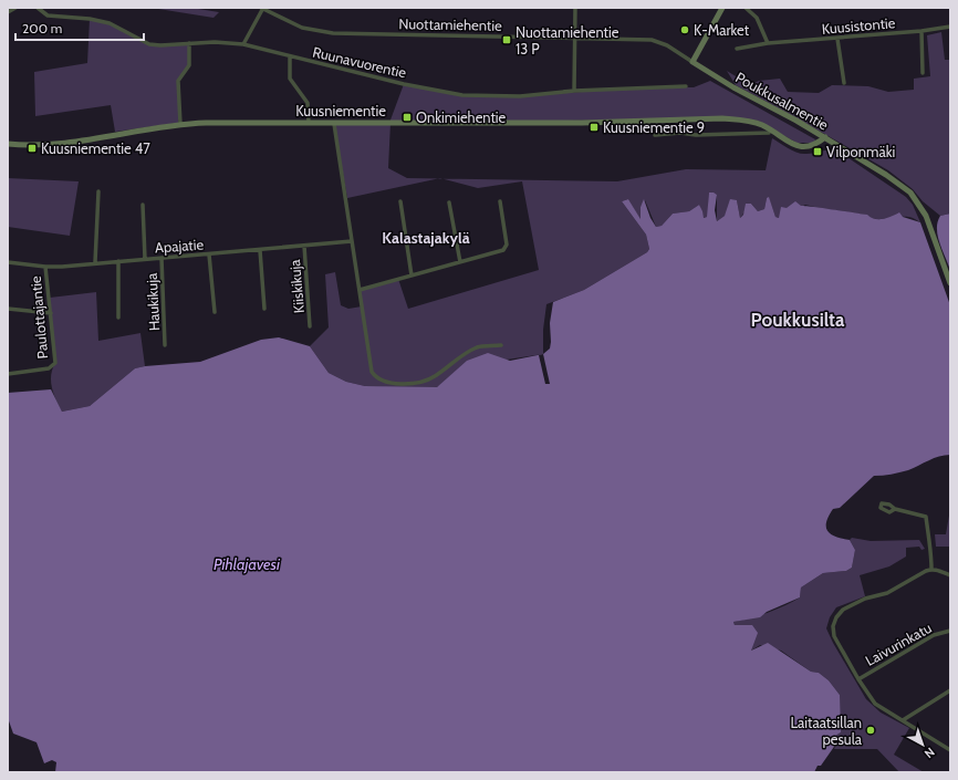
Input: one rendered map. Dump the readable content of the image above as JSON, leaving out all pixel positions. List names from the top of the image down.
{
  "streets": {
    "street": [
      "Nuottamiehentie",
      "Kuusistontie",
      "Ruunavuorentie",
      "Poukkusalmentie",
      "Kuusniementie",
      "Apajatie",
      "Kiiskikuja",
      "Haukikuja",
      "Paulottajantie",
      "Laivurinkatu"
    ]
  },
  "crossings": [
    ["Nuottamiehentie", "Poukkusalmentie"],
    ["Poukkusalmentie", "Kuusniementie"],
    ["Apajatie", "Kiiskikuja"],
    ["Apajatie", "Haukikuja"],
    ["Apajatie", "Paulottajantie"]
  ],
  "districts": ["Kalastajakylä", "Poukkusilta"],
  "water": ["Pihlajavesi"],
  "places": {
    "other": ["K-Market", "Laitaatsillan pesula"],
    "transit": [
      "Nuottamiehentie 13 P",
      "Onkimiehentie",
      "Kuusniementie 9",
      "Kuusniementie 47",
      "Vilponmäki"
    ]
  },
  "scale_bar": "200 m",
  "north": "bottom right"
}
